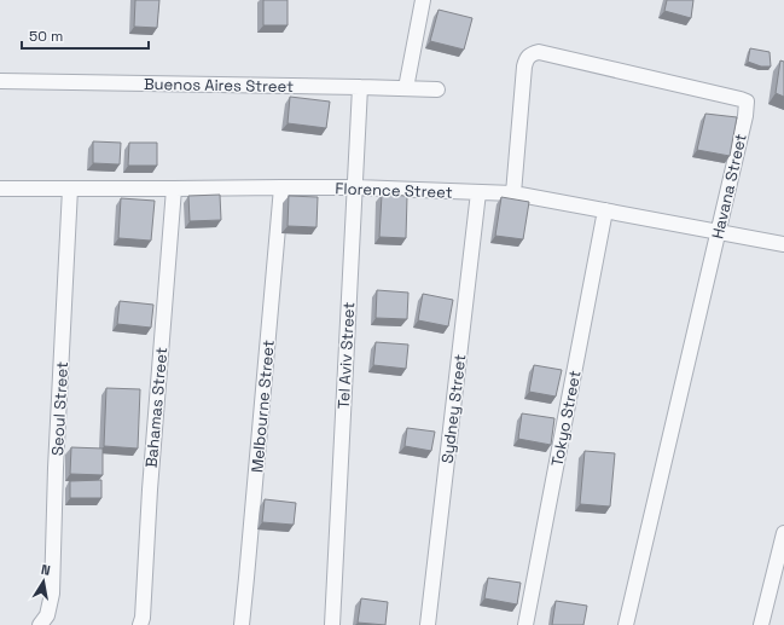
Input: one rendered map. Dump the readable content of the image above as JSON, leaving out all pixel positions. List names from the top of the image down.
{
  "streets": {
    "street": [
      "Buenos Aires Street",
      "Havana Street",
      "Florence Street",
      "Tel Aviv Street",
      "Melbourne Street",
      "Bahamas Street",
      "Seoul Street",
      "Sydney Street",
      "Tokyo Street"
    ]
  },
  "crossings": [
    ["Buenos Aires Street", "Tel Aviv Street"],
    ["Havana Street", "Florence Street"],
    ["Florence Street", "Tel Aviv Street"],
    ["Florence Street", "Melbourne Street"],
    ["Florence Street", "Bahamas Street"],
    ["Florence Street", "Seoul Street"],
    ["Florence Street", "Sydney Street"],
    ["Florence Street", "Tokyo Street"]
  ],
  "scale_bar": "50 m",
  "north": "top"
}
